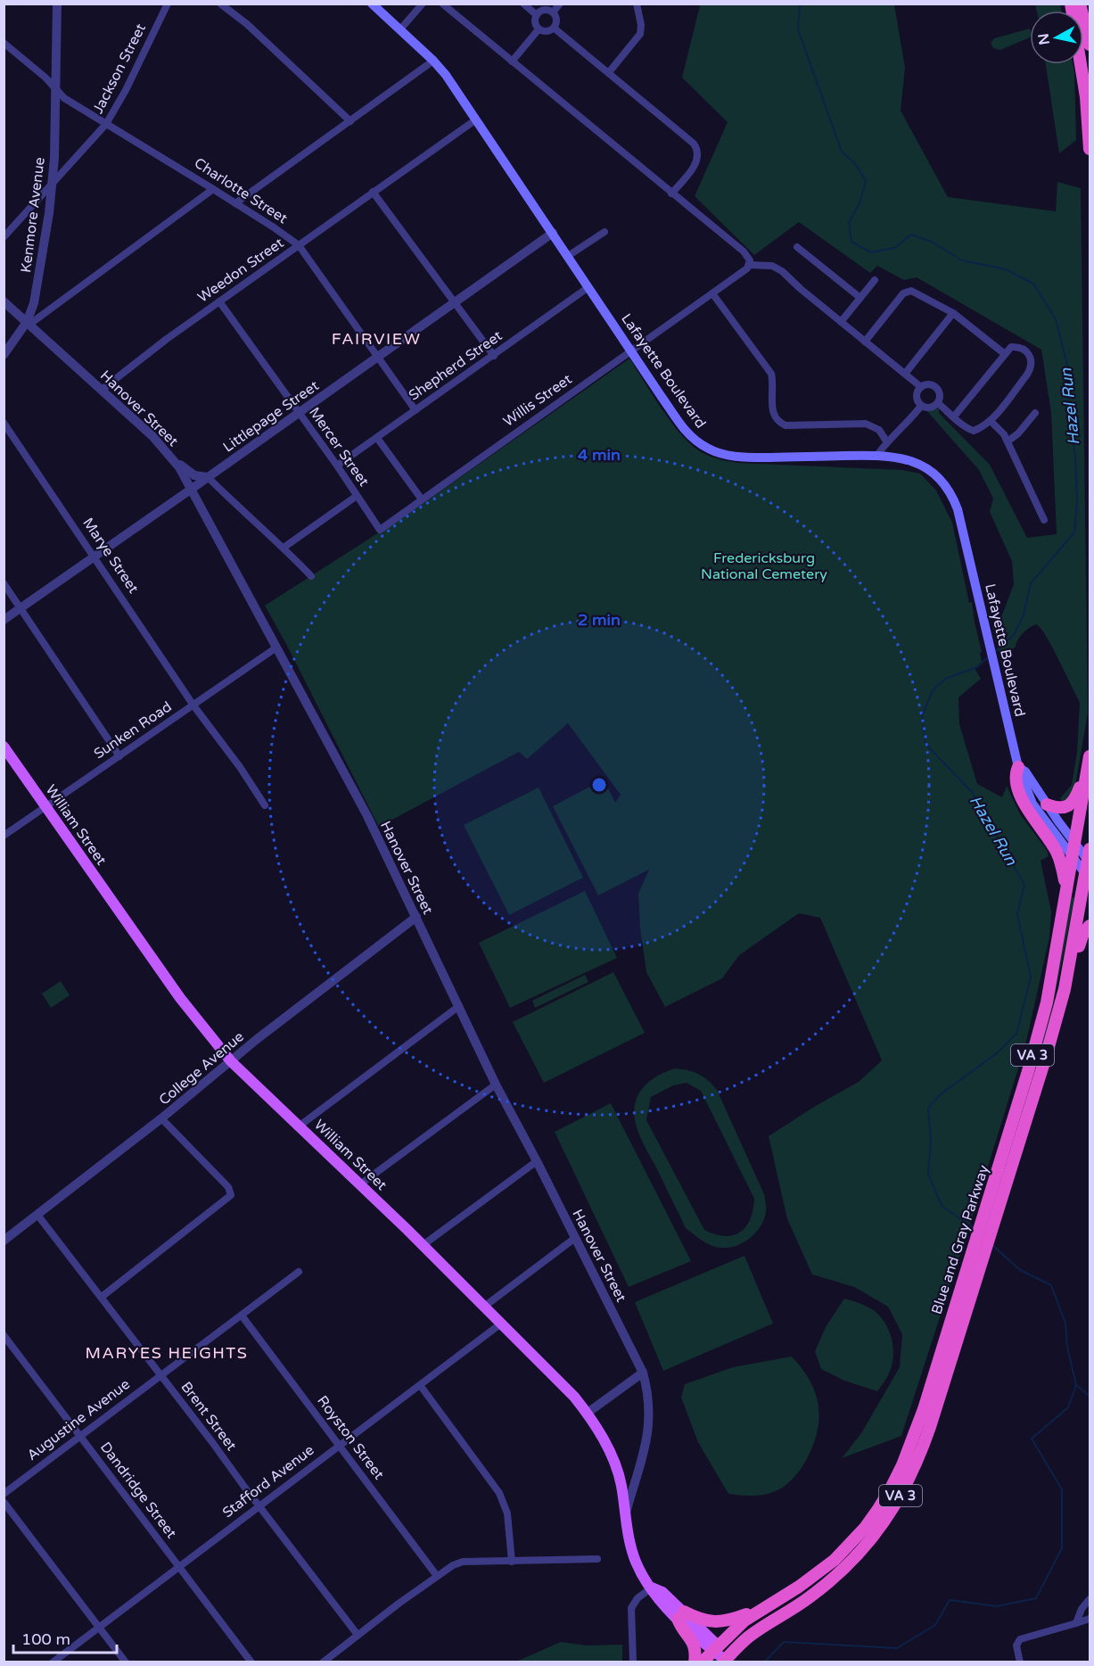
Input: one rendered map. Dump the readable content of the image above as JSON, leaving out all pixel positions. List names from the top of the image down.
{
  "streets": {
    "highway": ["VA 3", "Blue and Gray Parkway"],
    "main road": ["Lafayette Boulevard", "William Street"],
    "street": [
      "Jackson Street",
      "Charlotte Street",
      "Kenmore Avenue",
      "Weedon Street",
      "Shepherd Street",
      "Willis Street",
      "Hanover Street",
      "Littlepage Street",
      "Mercer Street",
      "Marye Street",
      "Sunken Road",
      "College Avenue",
      "Brent Street",
      "Augustine Avenue",
      "Royston Street",
      "Stafford Avenue",
      "Dandridge Street"
    ]
  },
  "crossings": [
    ["Jackson Street", "Charlotte Street"],
    ["Jackson Street", "Kenmore Avenue"],
    ["Charlotte Street", "Kenmore Avenue"],
    ["Charlotte Street", "Weedon Street"],
    ["Charlotte Street", "Shepherd Street"],
    ["Charlotte Street", "Littlepage Street"],
    ["Kenmore Avenue", "Hanover Street"],
    ["Weedon Street", "Lafayette Boulevard"],
    ["Weedon Street", "Hanover Street"],
    ["Weedon Street", "Mercer Street"],
    ["Shepherd Street", "Lafayette Boulevard"],
    ["Shepherd Street", "Mercer Street"],
    ["Lafayette Boulevard", "Willis Street"],
    ["Lafayette Boulevard", "Littlepage Street"],
    ["Lafayette Boulevard", "Blue and Gray Parkway"],
    ["Willis Street", "Mercer Street"],
    ["Hanover Street", "Littlepage Street"],
    ["Hanover Street", "Sunken Road"],
    ["Hanover Street", "William Street"],
    ["Hanover Street", "College Avenue"],
    ["Littlepage Street", "Mercer Street"],
    ["Littlepage Street", "Marye Street"],
    ["Marye Street", "Sunken Road"],
    ["Sunken Road", "William Street"],
    ["William Street", "VA 3"],
    ["William Street", "College Avenue"],
    ["William Street", "Blue and Gray Parkway"],
    ["William Street", "Stafford Avenue"],
    ["VA 3", "Blue and Gray Parkway"],
    ["College Avenue", "Brent Street"],
    ["Brent Street", "Augustine Avenue"],
    ["Brent Street", "Stafford Avenue"],
    ["Augustine Avenue", "Royston Street"],
    ["Augustine Avenue", "Dandridge Street"],
    ["Royston Street", "Stafford Avenue"],
    ["Stafford Avenue", "Dandridge Street"]
  ],
  "districts": ["FAIRVIEW", "MARYES HEIGHTS"],
  "water": ["Hazel Run"],
  "parks": ["Fredericksburg National Cemetery"],
  "scale_bar": "100 m",
  "north": "left",
  "rings": ["4 min", "2 min"]
}
